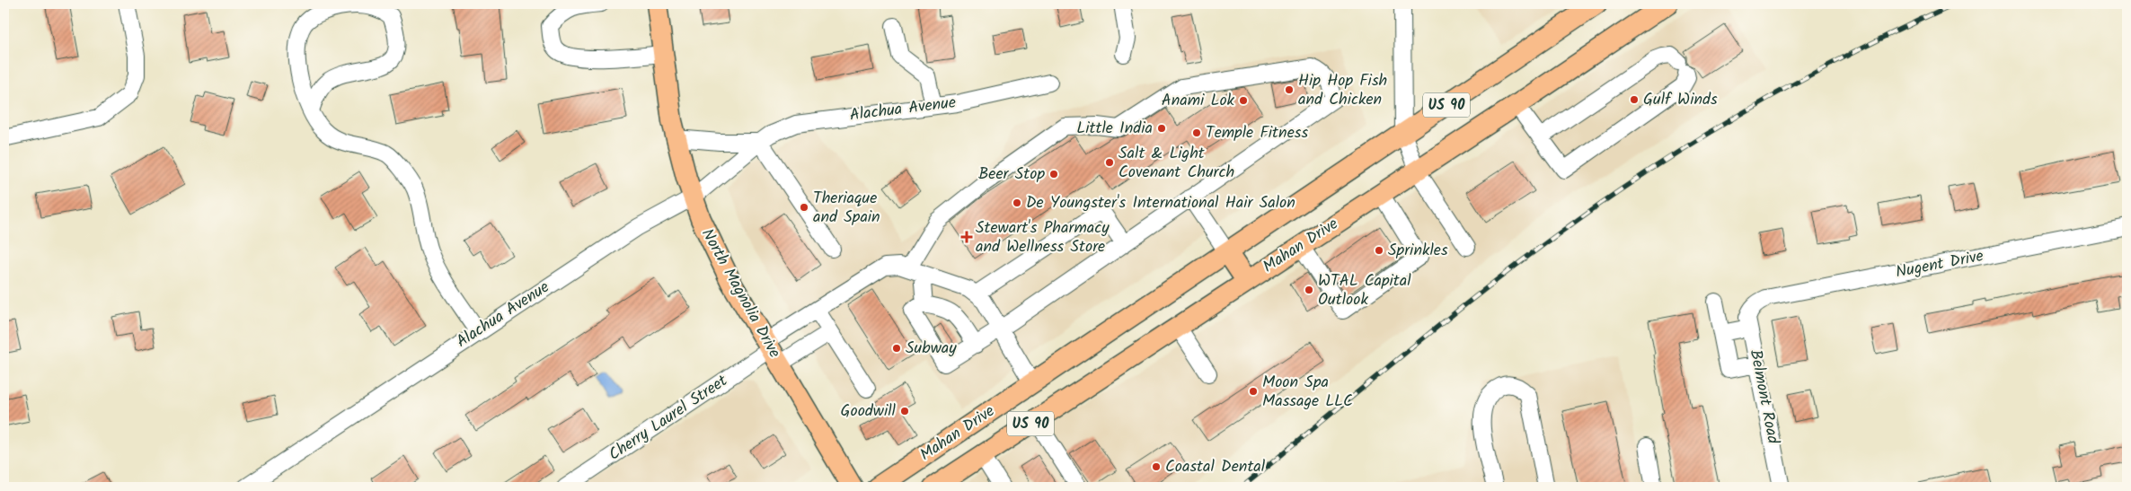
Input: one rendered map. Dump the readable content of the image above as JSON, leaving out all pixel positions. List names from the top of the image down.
{
  "streets": {
    "main road": ["US 90", "Mahan Drive", "North Magnolia Drive"],
    "street": [
      "Alachua Avenue",
      "Nugent Drive",
      "Belmont Road",
      "Cherry Laurel Street"
    ]
  },
  "crossings": [
    ["Alachua Avenue", "North Magnolia Drive"],
    ["Mahan Drive", "Cherry Laurel Street"],
    ["Nugent Drive", "Belmont Road"],
    ["North Magnolia Drive", "Cherry Laurel Street"]
  ],
  "places": {
    "other": [
      "Hip Hop Fish and Chicken",
      "Gulf Winds",
      "Anami Lok",
      "Little India",
      "Temple Fitness",
      "Salt & Light Covenant Church",
      "Beer Stop",
      "De Youngster's International Hair Salon",
      "Theriaque and Spain",
      "Sprinkles",
      "WTAL Capital Outlook",
      "Subway",
      "Moon Spa Massage LLC",
      "Goodwill",
      "Coastal Dental"
    ],
    "health": ["Stewart's Pharmacy and Wellness Store"]
  }
}
